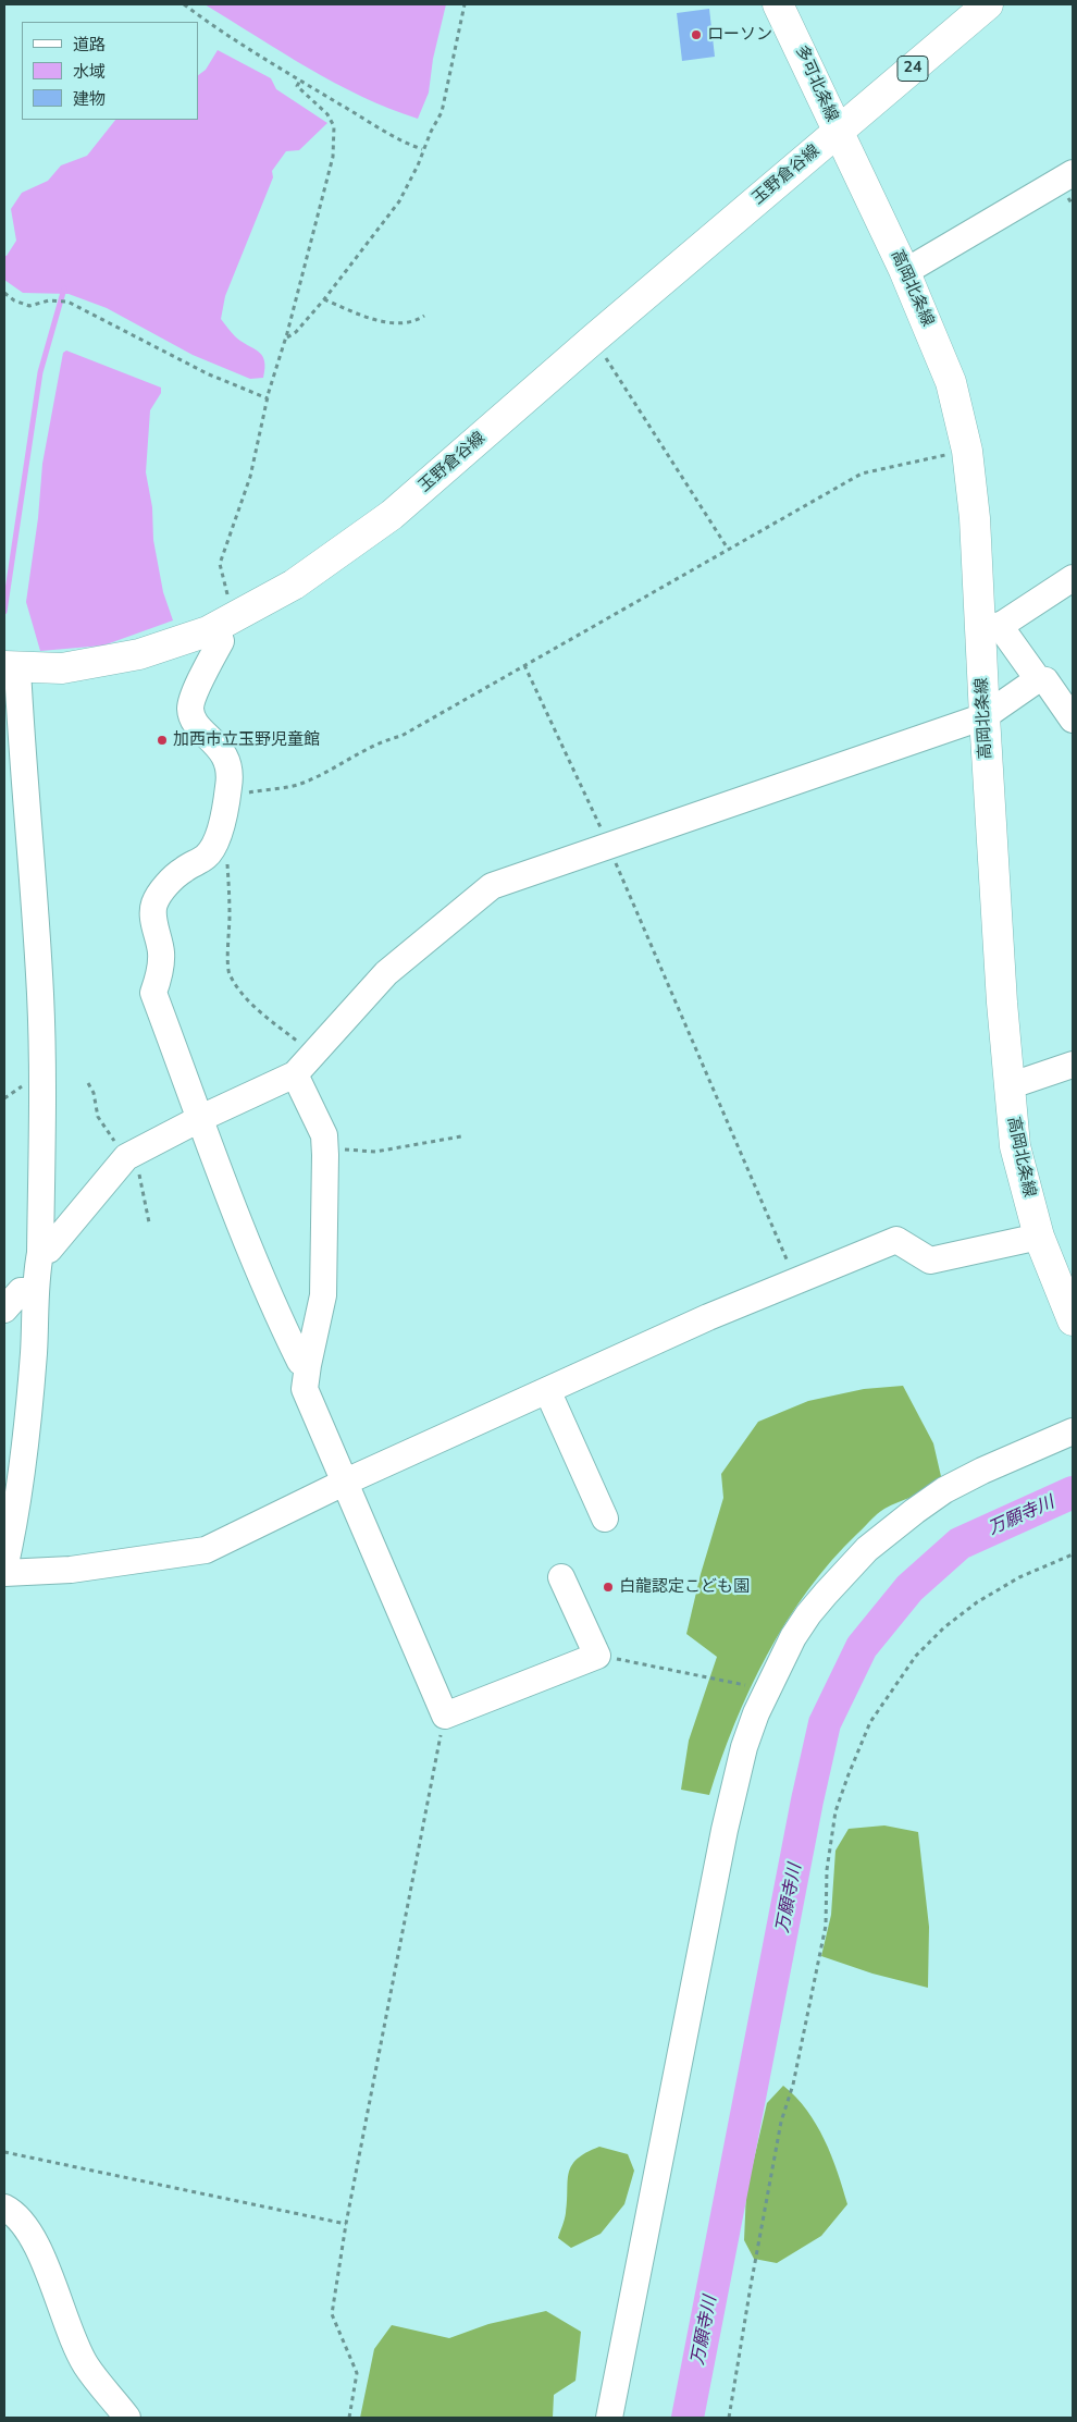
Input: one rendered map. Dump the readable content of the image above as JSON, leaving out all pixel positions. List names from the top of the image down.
{
  "streets": {
    "main road": [
      "24",
      "多可北条線",
      "玉野倉谷線",
      "高岡北条線"
    ]
  },
  "crossings": [
    ["多可北条線", "玉野倉谷線"],
    ["多可北条線", "高岡北条線"],
    ["玉野倉谷線", "高岡北条線"]
  ],
  "water": ["万願寺川"],
  "places": ["ローソン", "加西市立玉野児童館", "白龍認定こども園"],
  "legend": ["道路", "水域", "建物"]
}
